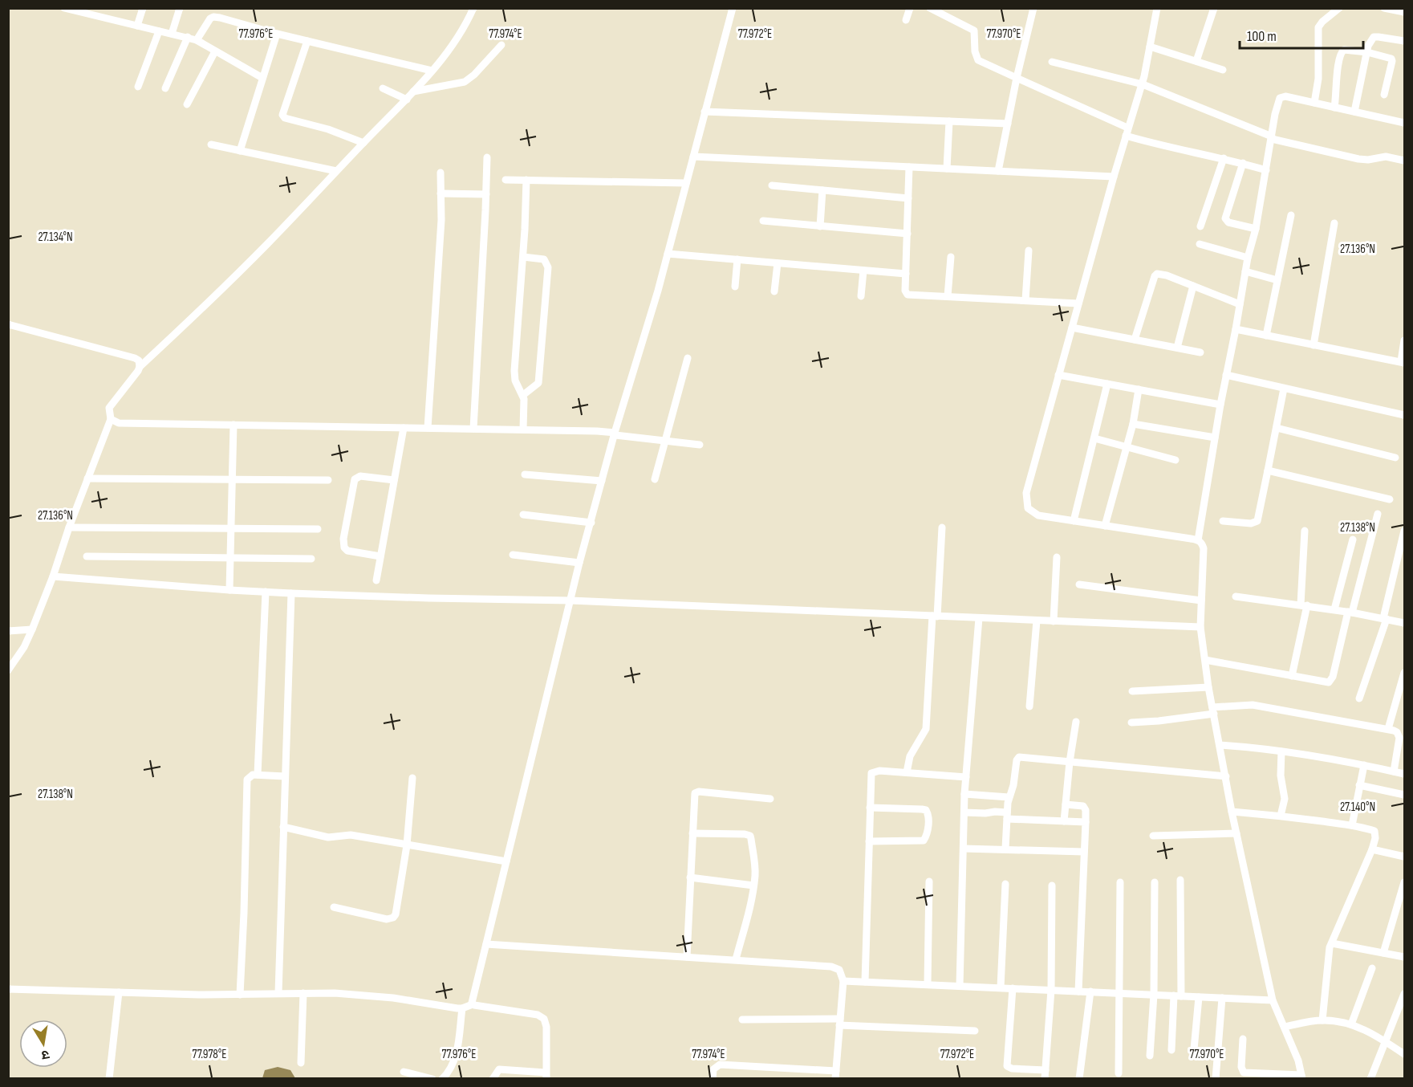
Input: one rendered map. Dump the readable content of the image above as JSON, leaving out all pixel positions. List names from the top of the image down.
{
  "scale_bar": "100 m",
  "north": "bottom",
  "coordinates": [
    "77.976°E",
    "77.974°E",
    "77.972°E",
    "77.970°E",
    "27.134°N",
    "27.136°N",
    "27.138°N",
    "27.140°N",
    "77.978°E"
  ]
}
